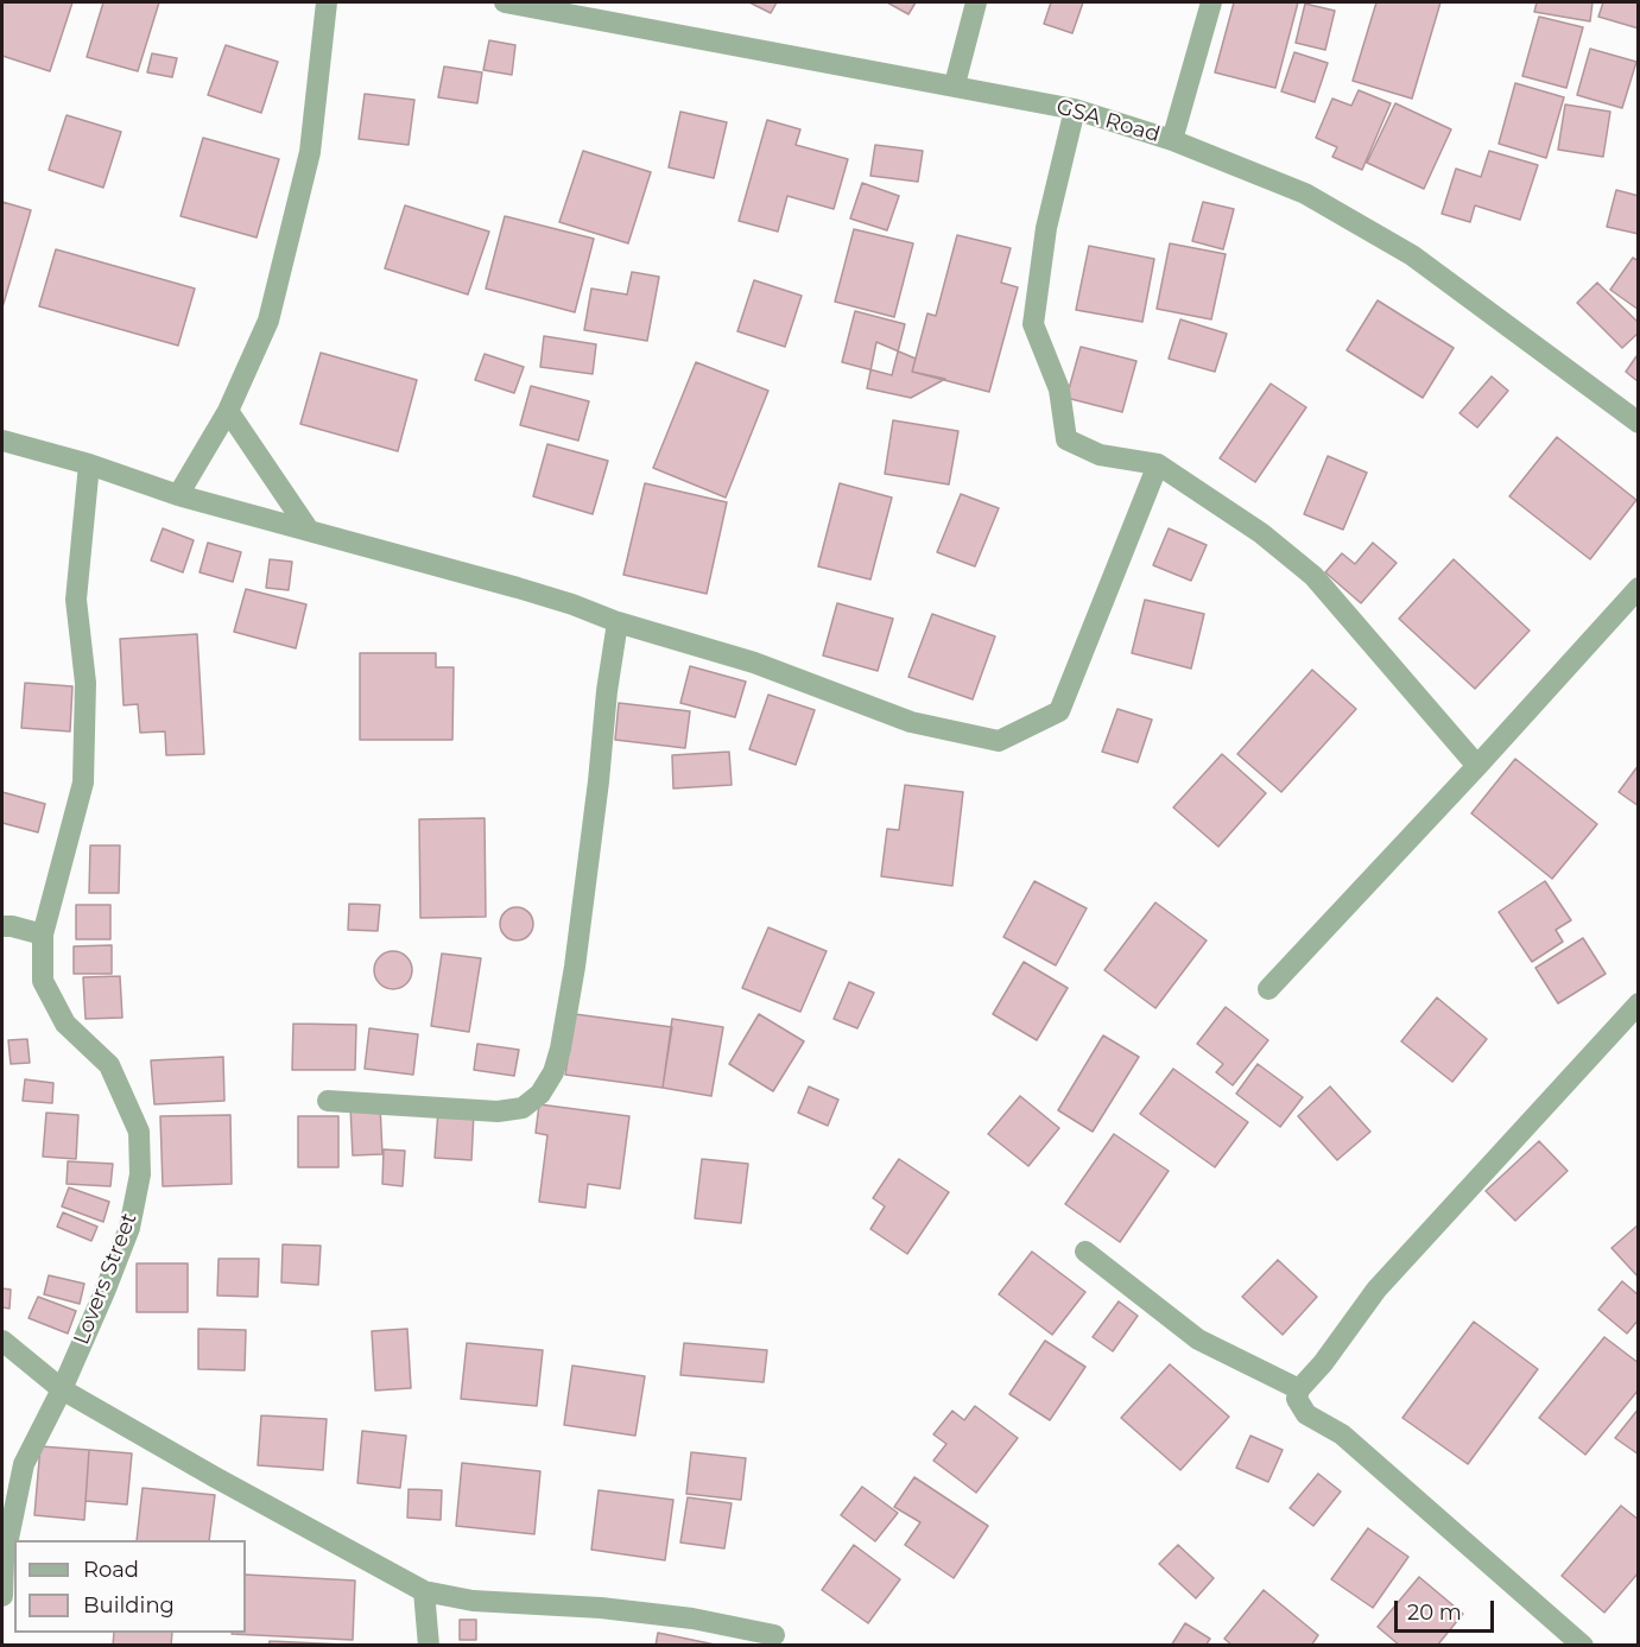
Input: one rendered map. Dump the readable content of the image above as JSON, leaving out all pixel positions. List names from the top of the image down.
{
  "streets": {
    "street": ["GSA Road", "Lovers Street"]
  },
  "legend": ["Road", "Building"],
  "scale_bar": "20 m"
}
